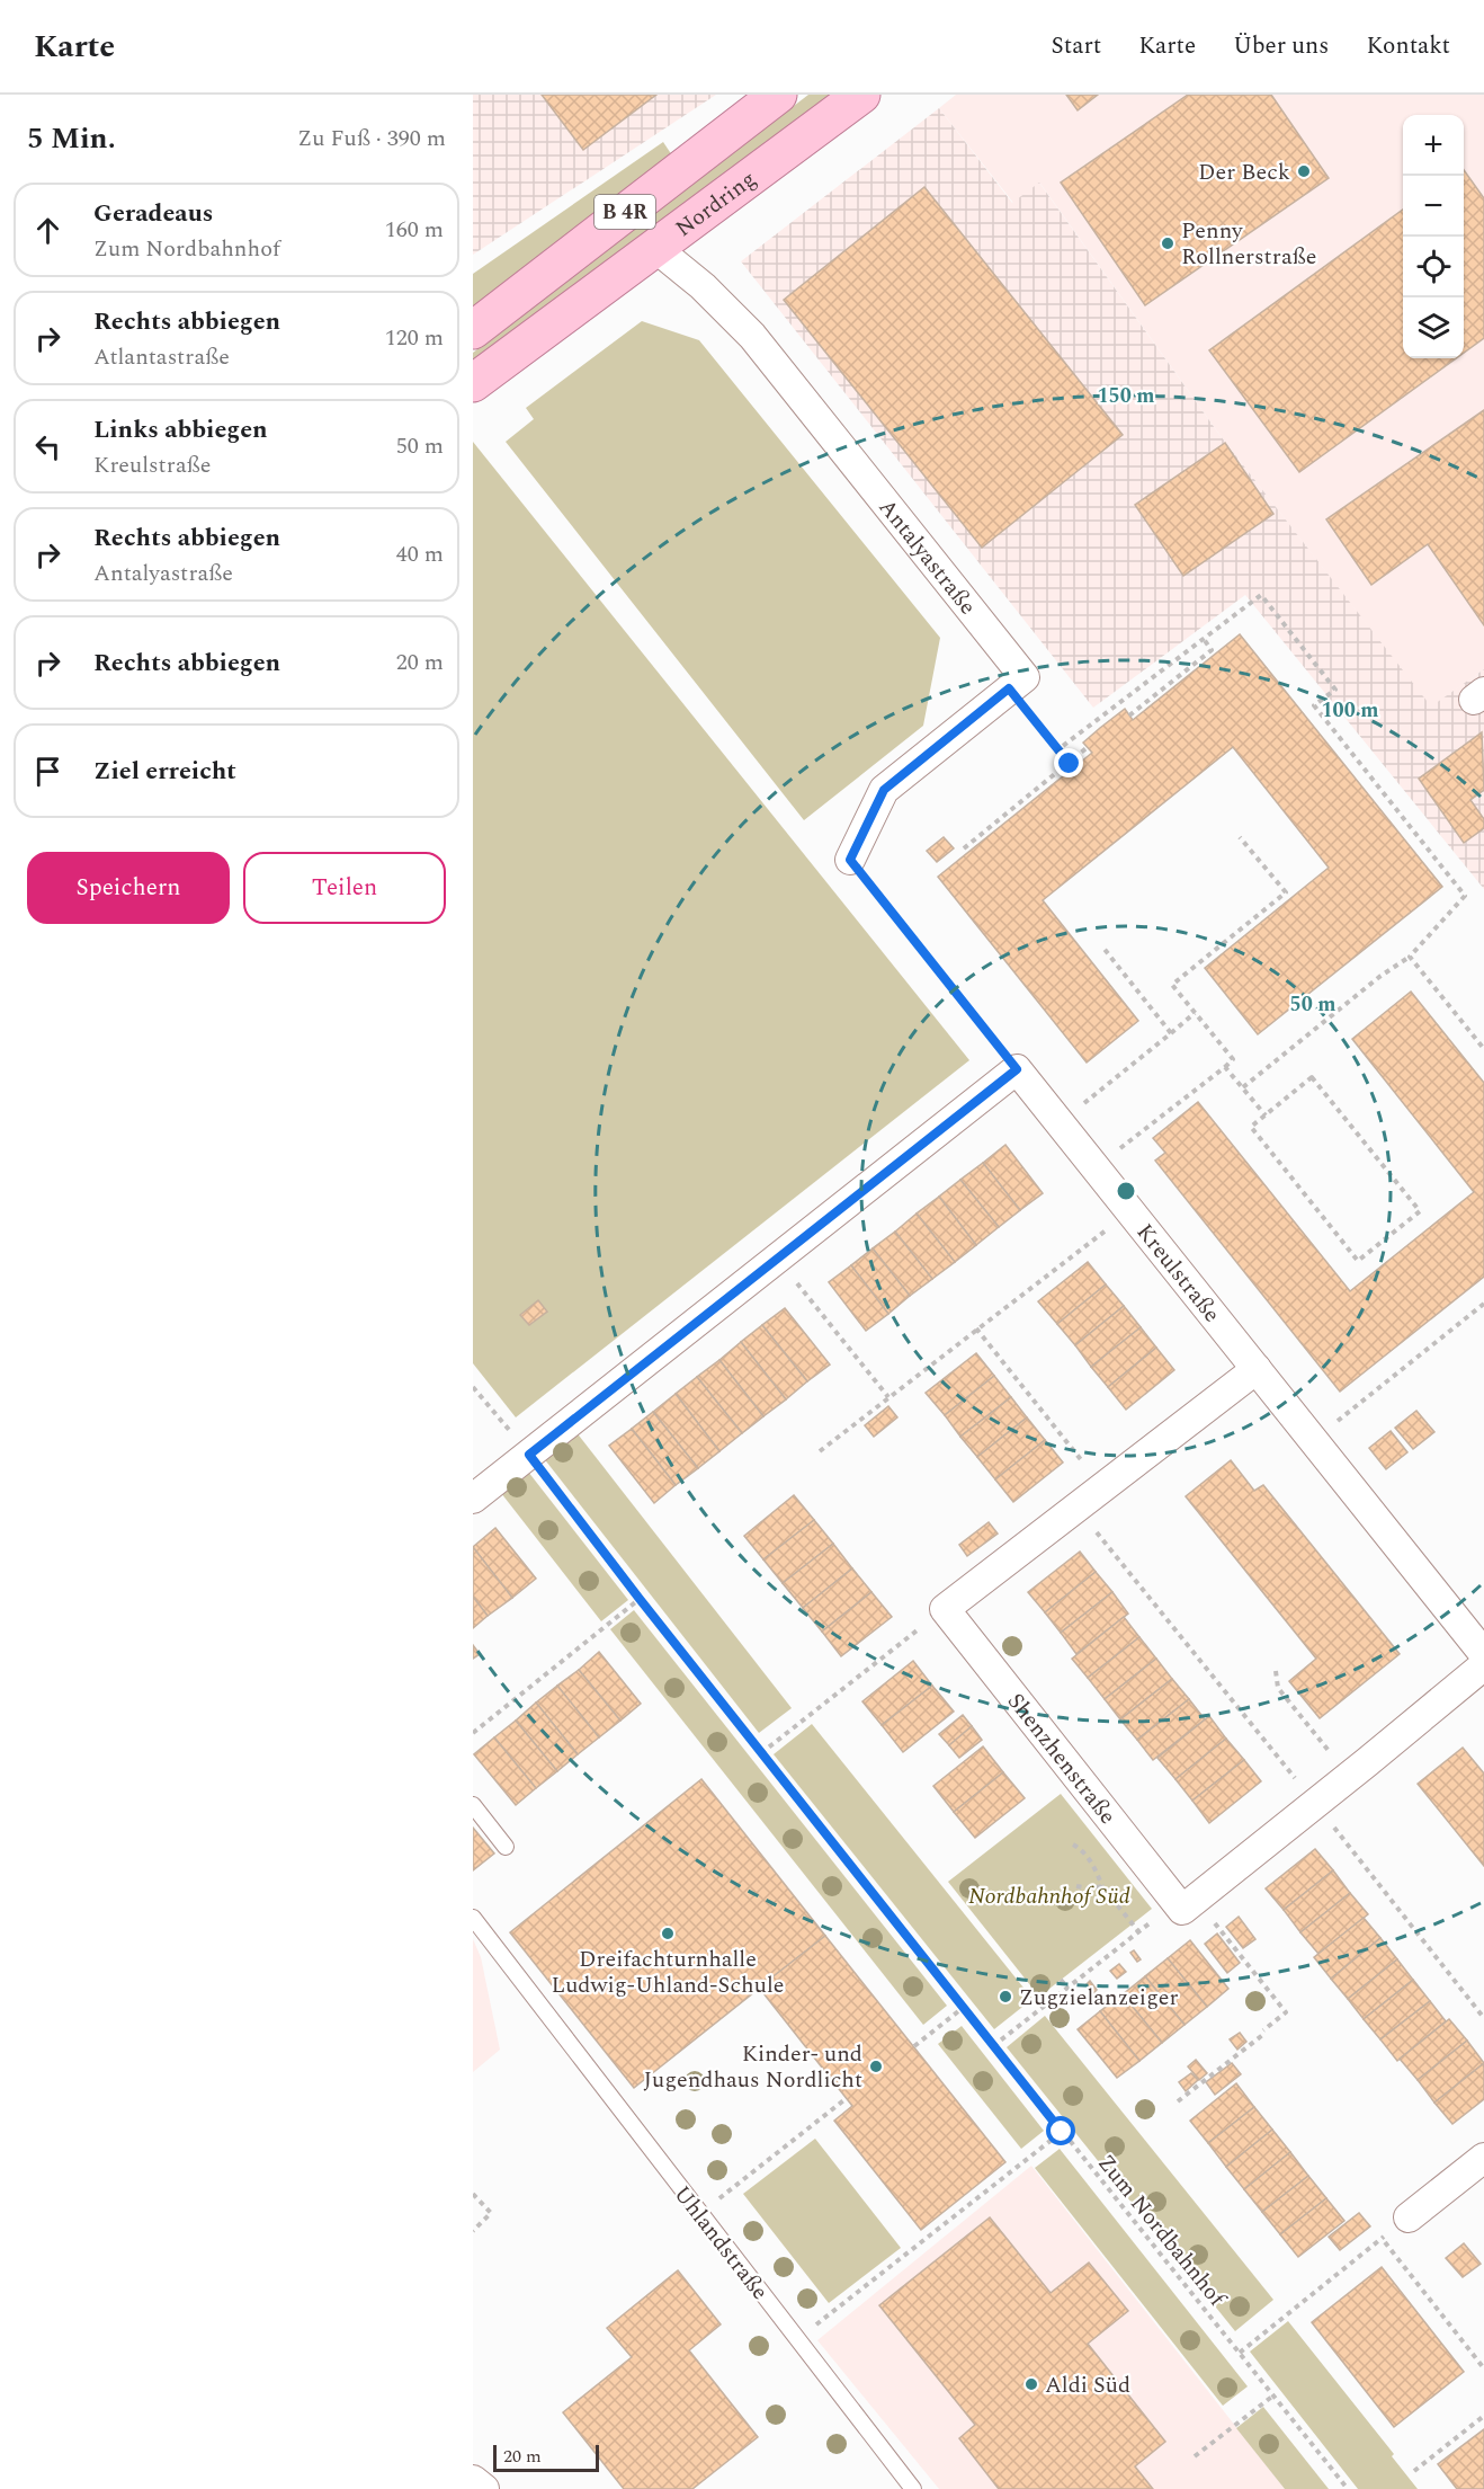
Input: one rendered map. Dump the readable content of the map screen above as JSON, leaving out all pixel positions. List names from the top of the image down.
{
  "streets": {
    "main road": ["Nordring", "B 4R"],
    "street": ["Antalyastraße", "Kreulstraße", "Shenzhenstraße"],
    "lane": ["Uhlandstraße"],
    "path": ["Zum Nordbahnhof"]
  },
  "crossings": [
    ["Nordring", "Antalyastraße"]
  ],
  "parks": ["Nordbahnhof Süd"],
  "places": [
    "Der Beck",
    "Penny Rollnerstraße",
    "Dreifachturnhalle Ludwig-Uhland-Schule",
    "Zugzielanzeiger",
    "Kinder- und Jugendhaus Nordlicht",
    "Aldi Süd"
  ],
  "scale_bar": "20 m",
  "page": {
    "header": "Karte",
    "nav": [
      "Start",
      "Karte",
      "Über uns",
      "Kontakt"
    ],
    "heading": ["5 Min.", "Zu Fuß · 390 m"],
    "map_buttons": ["+", "−"],
    "list": [
      ["Geradeaus", "Zum Nordbahnhof", "160 m"],
      ["Rechts abbiegen", "Atlantastraße", "120 m"],
      ["Links abbiegen", "Kreulstraße", "50 m"],
      ["Rechts abbiegen", "Antalyastraße", "40 m"],
      ["Rechts abbiegen", "20 m"],
      "Ziel erreicht"
    ],
    "buttons": ["Speichern", "Teilen"],
    "scale": "20 m"
  },
  "rings": ["150 m", "100 m", "50 m"]
}
